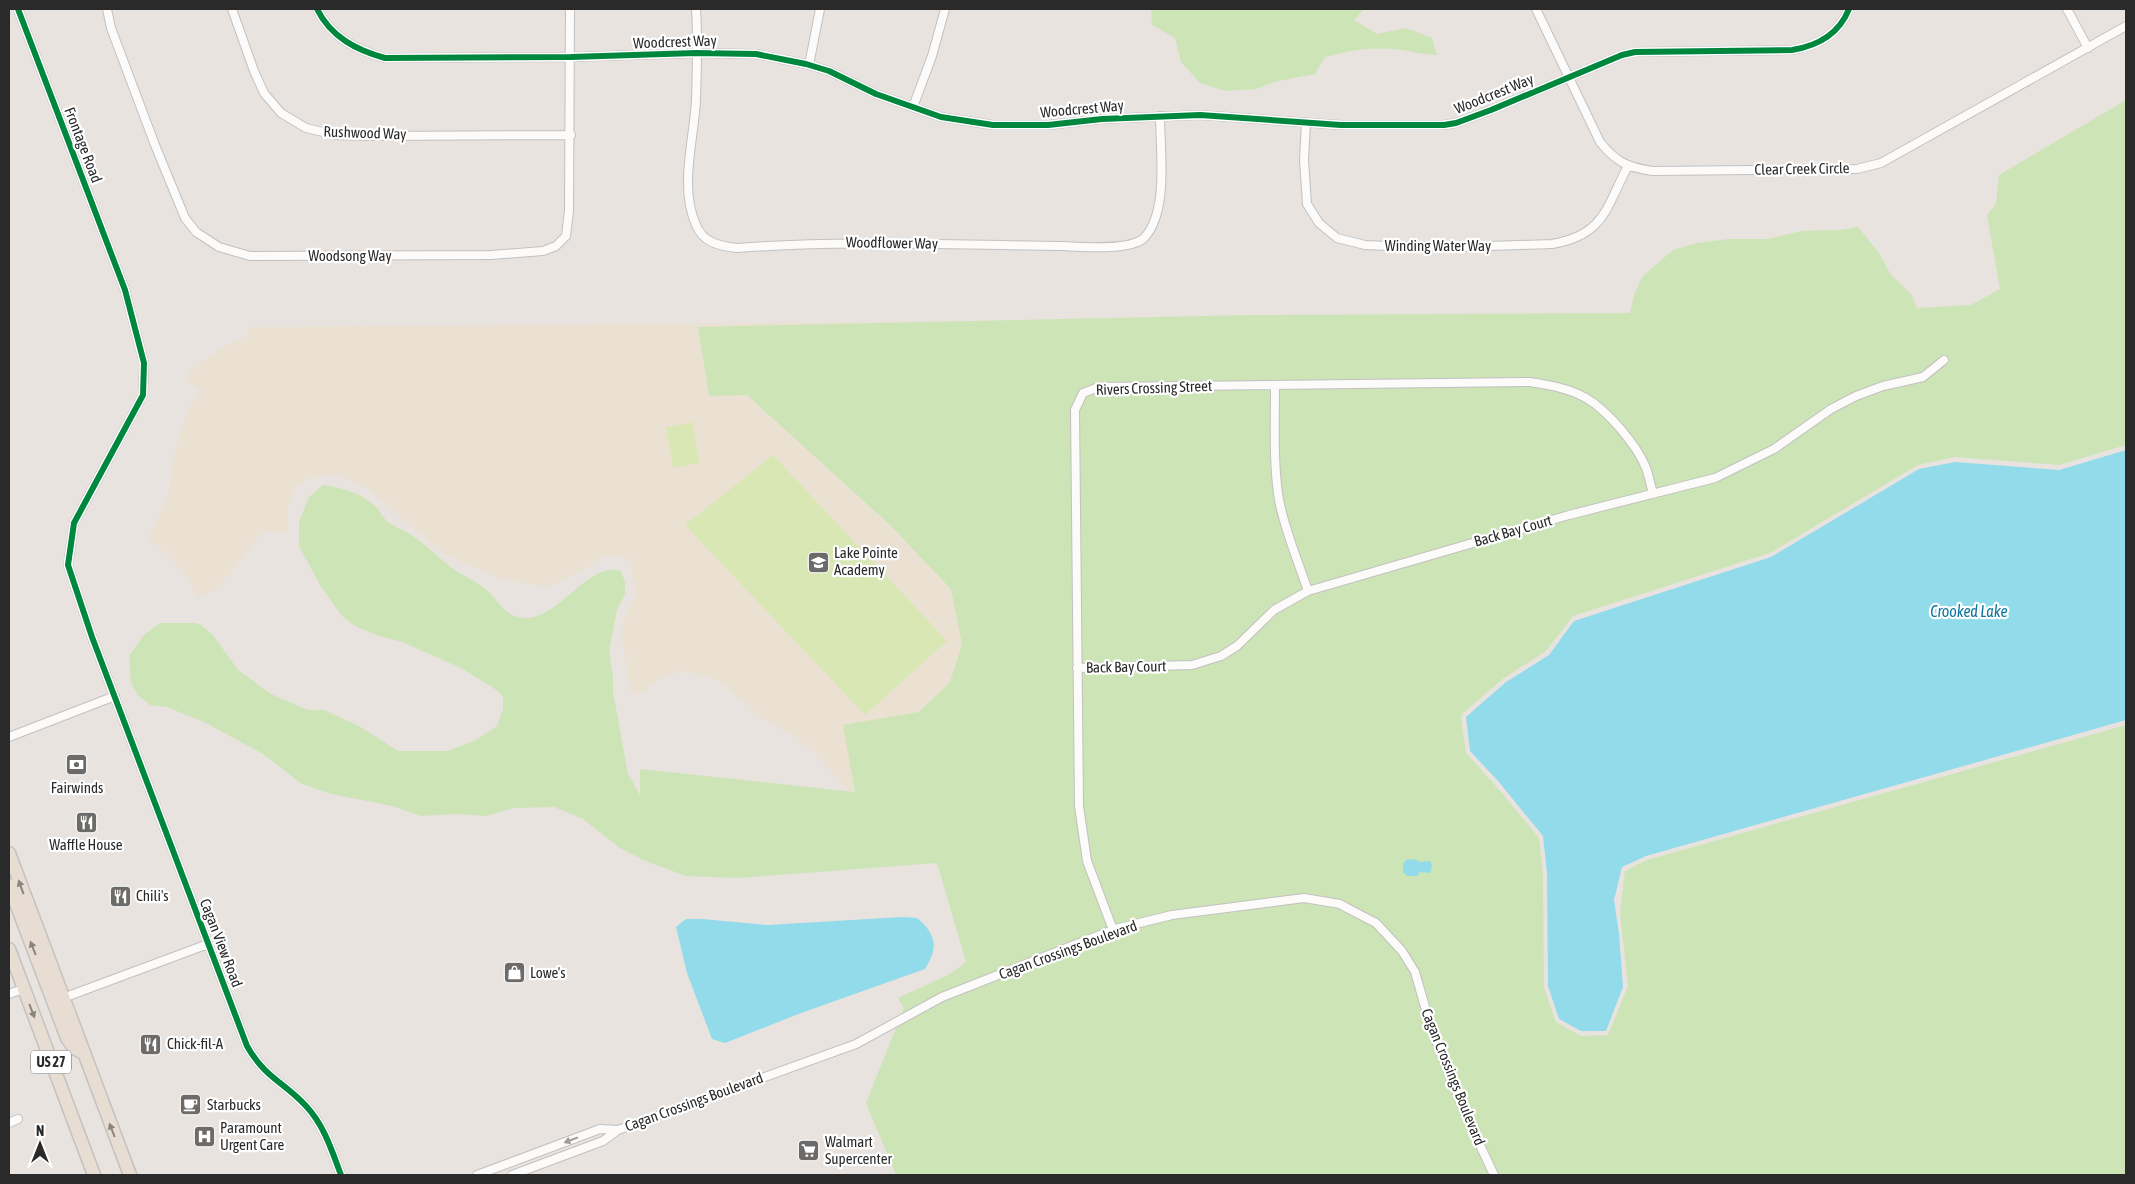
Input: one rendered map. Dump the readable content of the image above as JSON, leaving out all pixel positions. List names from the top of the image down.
{
  "streets": {
    "highway": ["US 27"],
    "street": [
      "Woodcrest Way",
      "Rushwood Way",
      "Frontage Road",
      "Clear Creek Circle",
      "Woodflower Way",
      "Winding Water Way",
      "Woodsong Way",
      "Rivers Crossing Street",
      "Back Bay Court",
      "Cagan View Road",
      "Cagan Crossings Boulevard"
    ]
  },
  "crossings": [
    ["Woodcrest Way", "Clear Creek Circle"],
    ["Woodcrest Way", "Woodflower Way"],
    ["Woodcrest Way", "Winding Water Way"],
    ["Woodcrest Way", "Woodsong Way"],
    ["Rushwood Way", "Woodsong Way"],
    ["Frontage Road", "Cagan View Road"],
    ["Clear Creek Circle", "Winding Water Way"],
    ["Rivers Crossing Street", "Back Bay Court"],
    ["Rivers Crossing Street", "Cagan Crossings Boulevard"]
  ],
  "water": ["Crooked Lake"],
  "places": {
    "school or university": ["Lake Pointe Academy"],
    "bank": ["Fairwinds"],
    "restaurant": ["Waffle House", "Chili's", "Chick-fil-A"],
    "shop": ["Lowe's"],
    "cafe": ["Starbucks"],
    "hospital": ["Paramount Urgent Care"],
    "supermarket": ["Walmart Supercenter"]
  },
  "north": "top"
}
